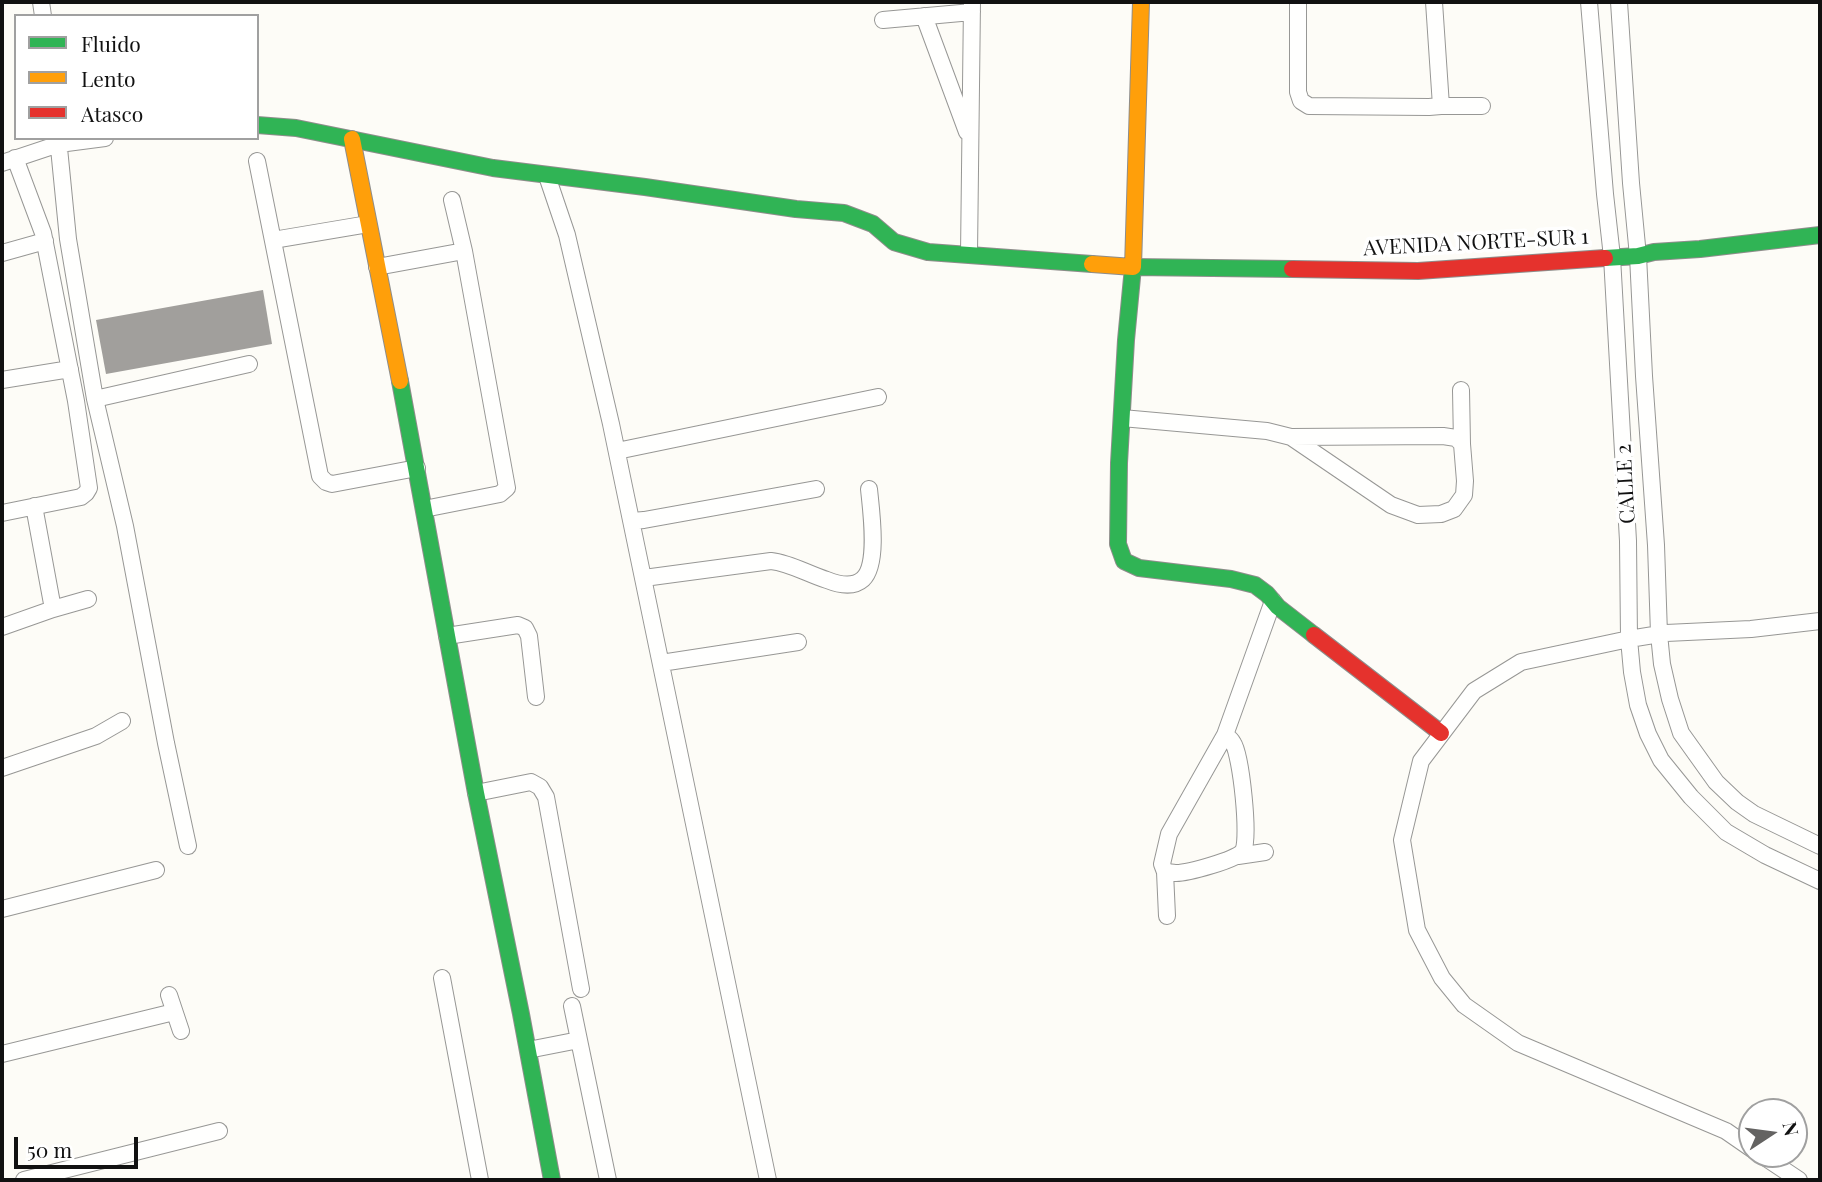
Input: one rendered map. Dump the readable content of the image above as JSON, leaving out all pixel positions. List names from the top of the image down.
{
  "streets": {
    "street": ["AVENIDA NORTE-SUR 1", "CALLE 2"]
  },
  "crossings": [
    ["AVENIDA NORTE-SUR 1", "CALLE 2"]
  ],
  "legend": ["Fluido", "Lento", "Atasco"],
  "scale_bar": "50 m",
  "north": "right"
}
